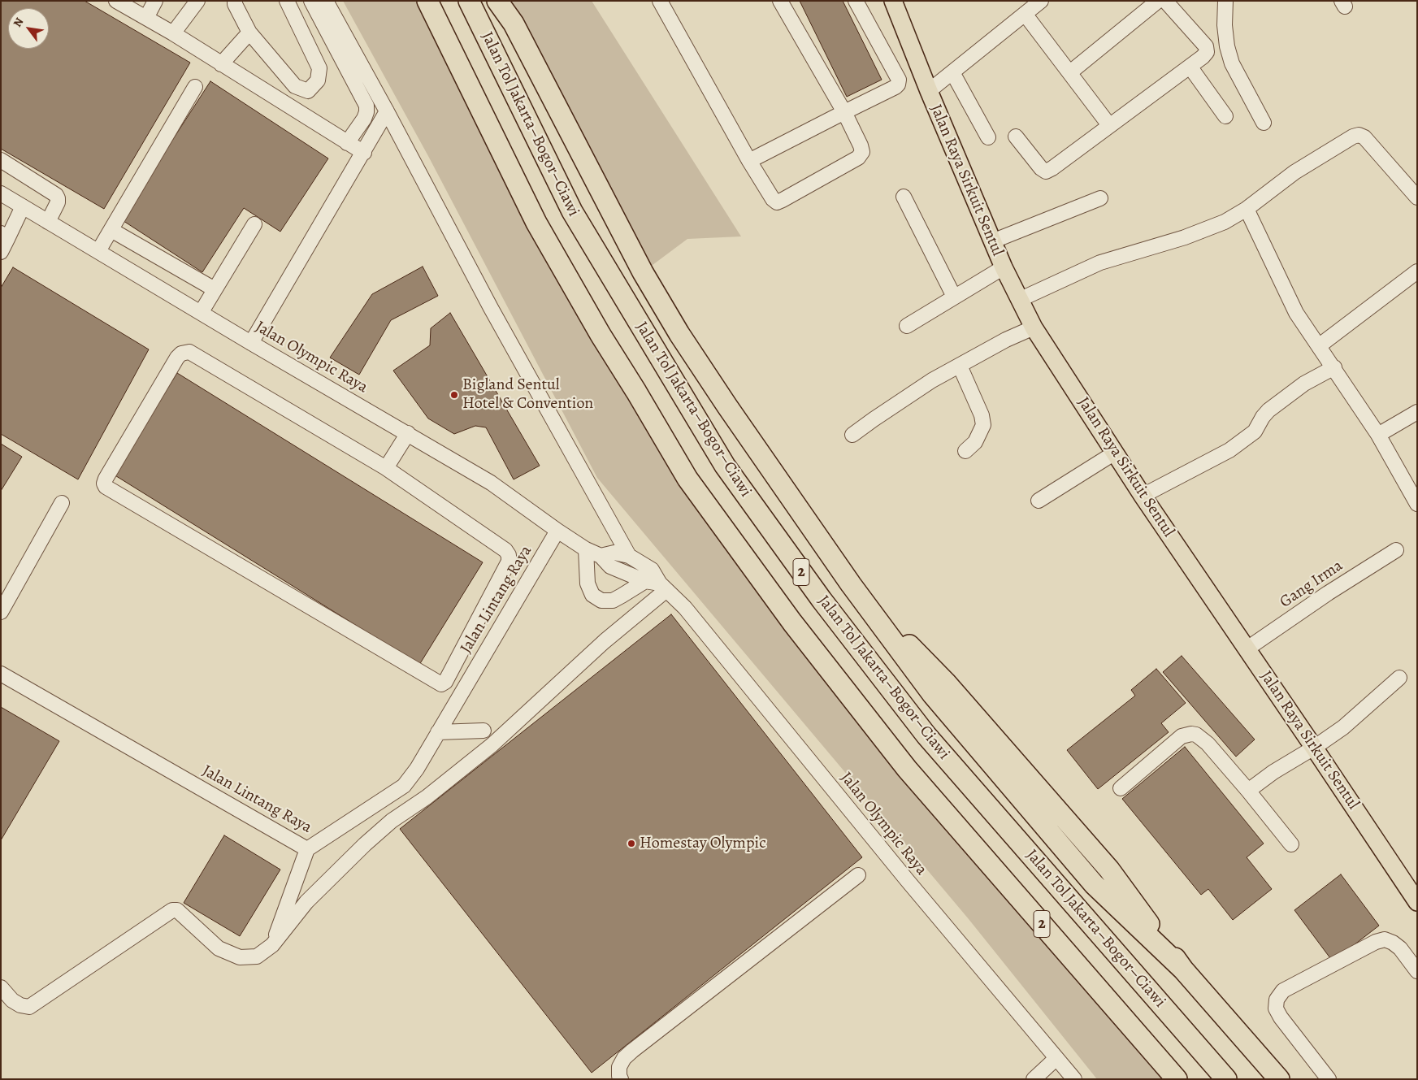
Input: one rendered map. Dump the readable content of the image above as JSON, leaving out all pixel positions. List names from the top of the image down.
{
  "streets": {
    "highway": ["Jalan Tol Jakarta–Bogor–Ciawi", "2"],
    "main road": ["Jalan Raya Sirkuit Sentul"],
    "street": ["Jalan Olympic Raya", "Gang Irma", "Jalan Lintang Raya"]
  },
  "crossings": [
    ["Jalan Raya Sirkuit Sentul", "Gang Irma"],
    ["Jalan Olympic Raya", "Jalan Lintang Raya"]
  ],
  "places": ["Bigland Sentul Hotel & Convention", "Homestay Olympic"],
  "north": "top left"
}
